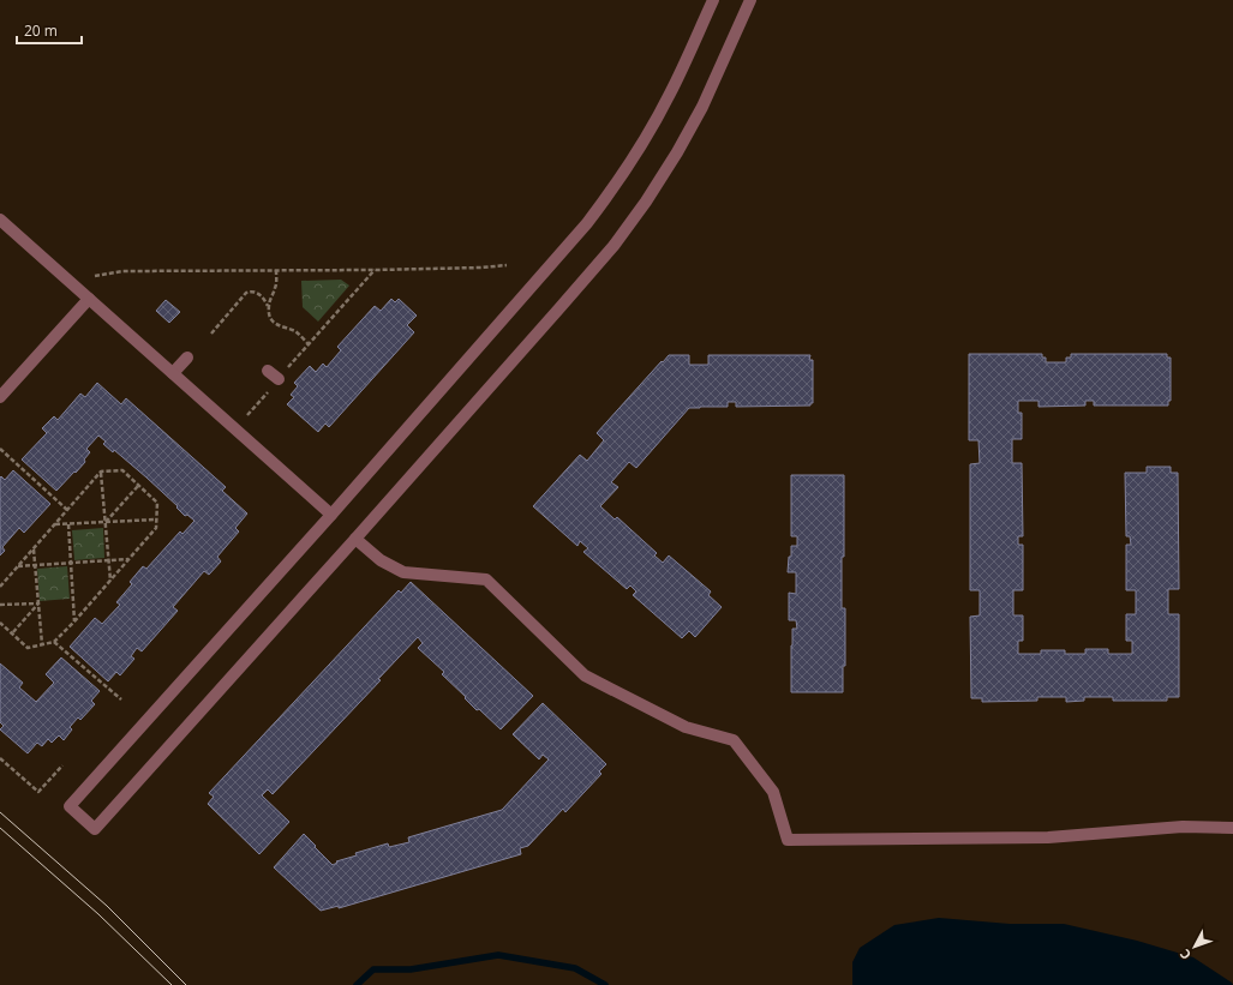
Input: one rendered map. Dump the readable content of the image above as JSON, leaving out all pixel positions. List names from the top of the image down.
{
  "scale_bar": "20 m",
  "north": "bottom left"
}
